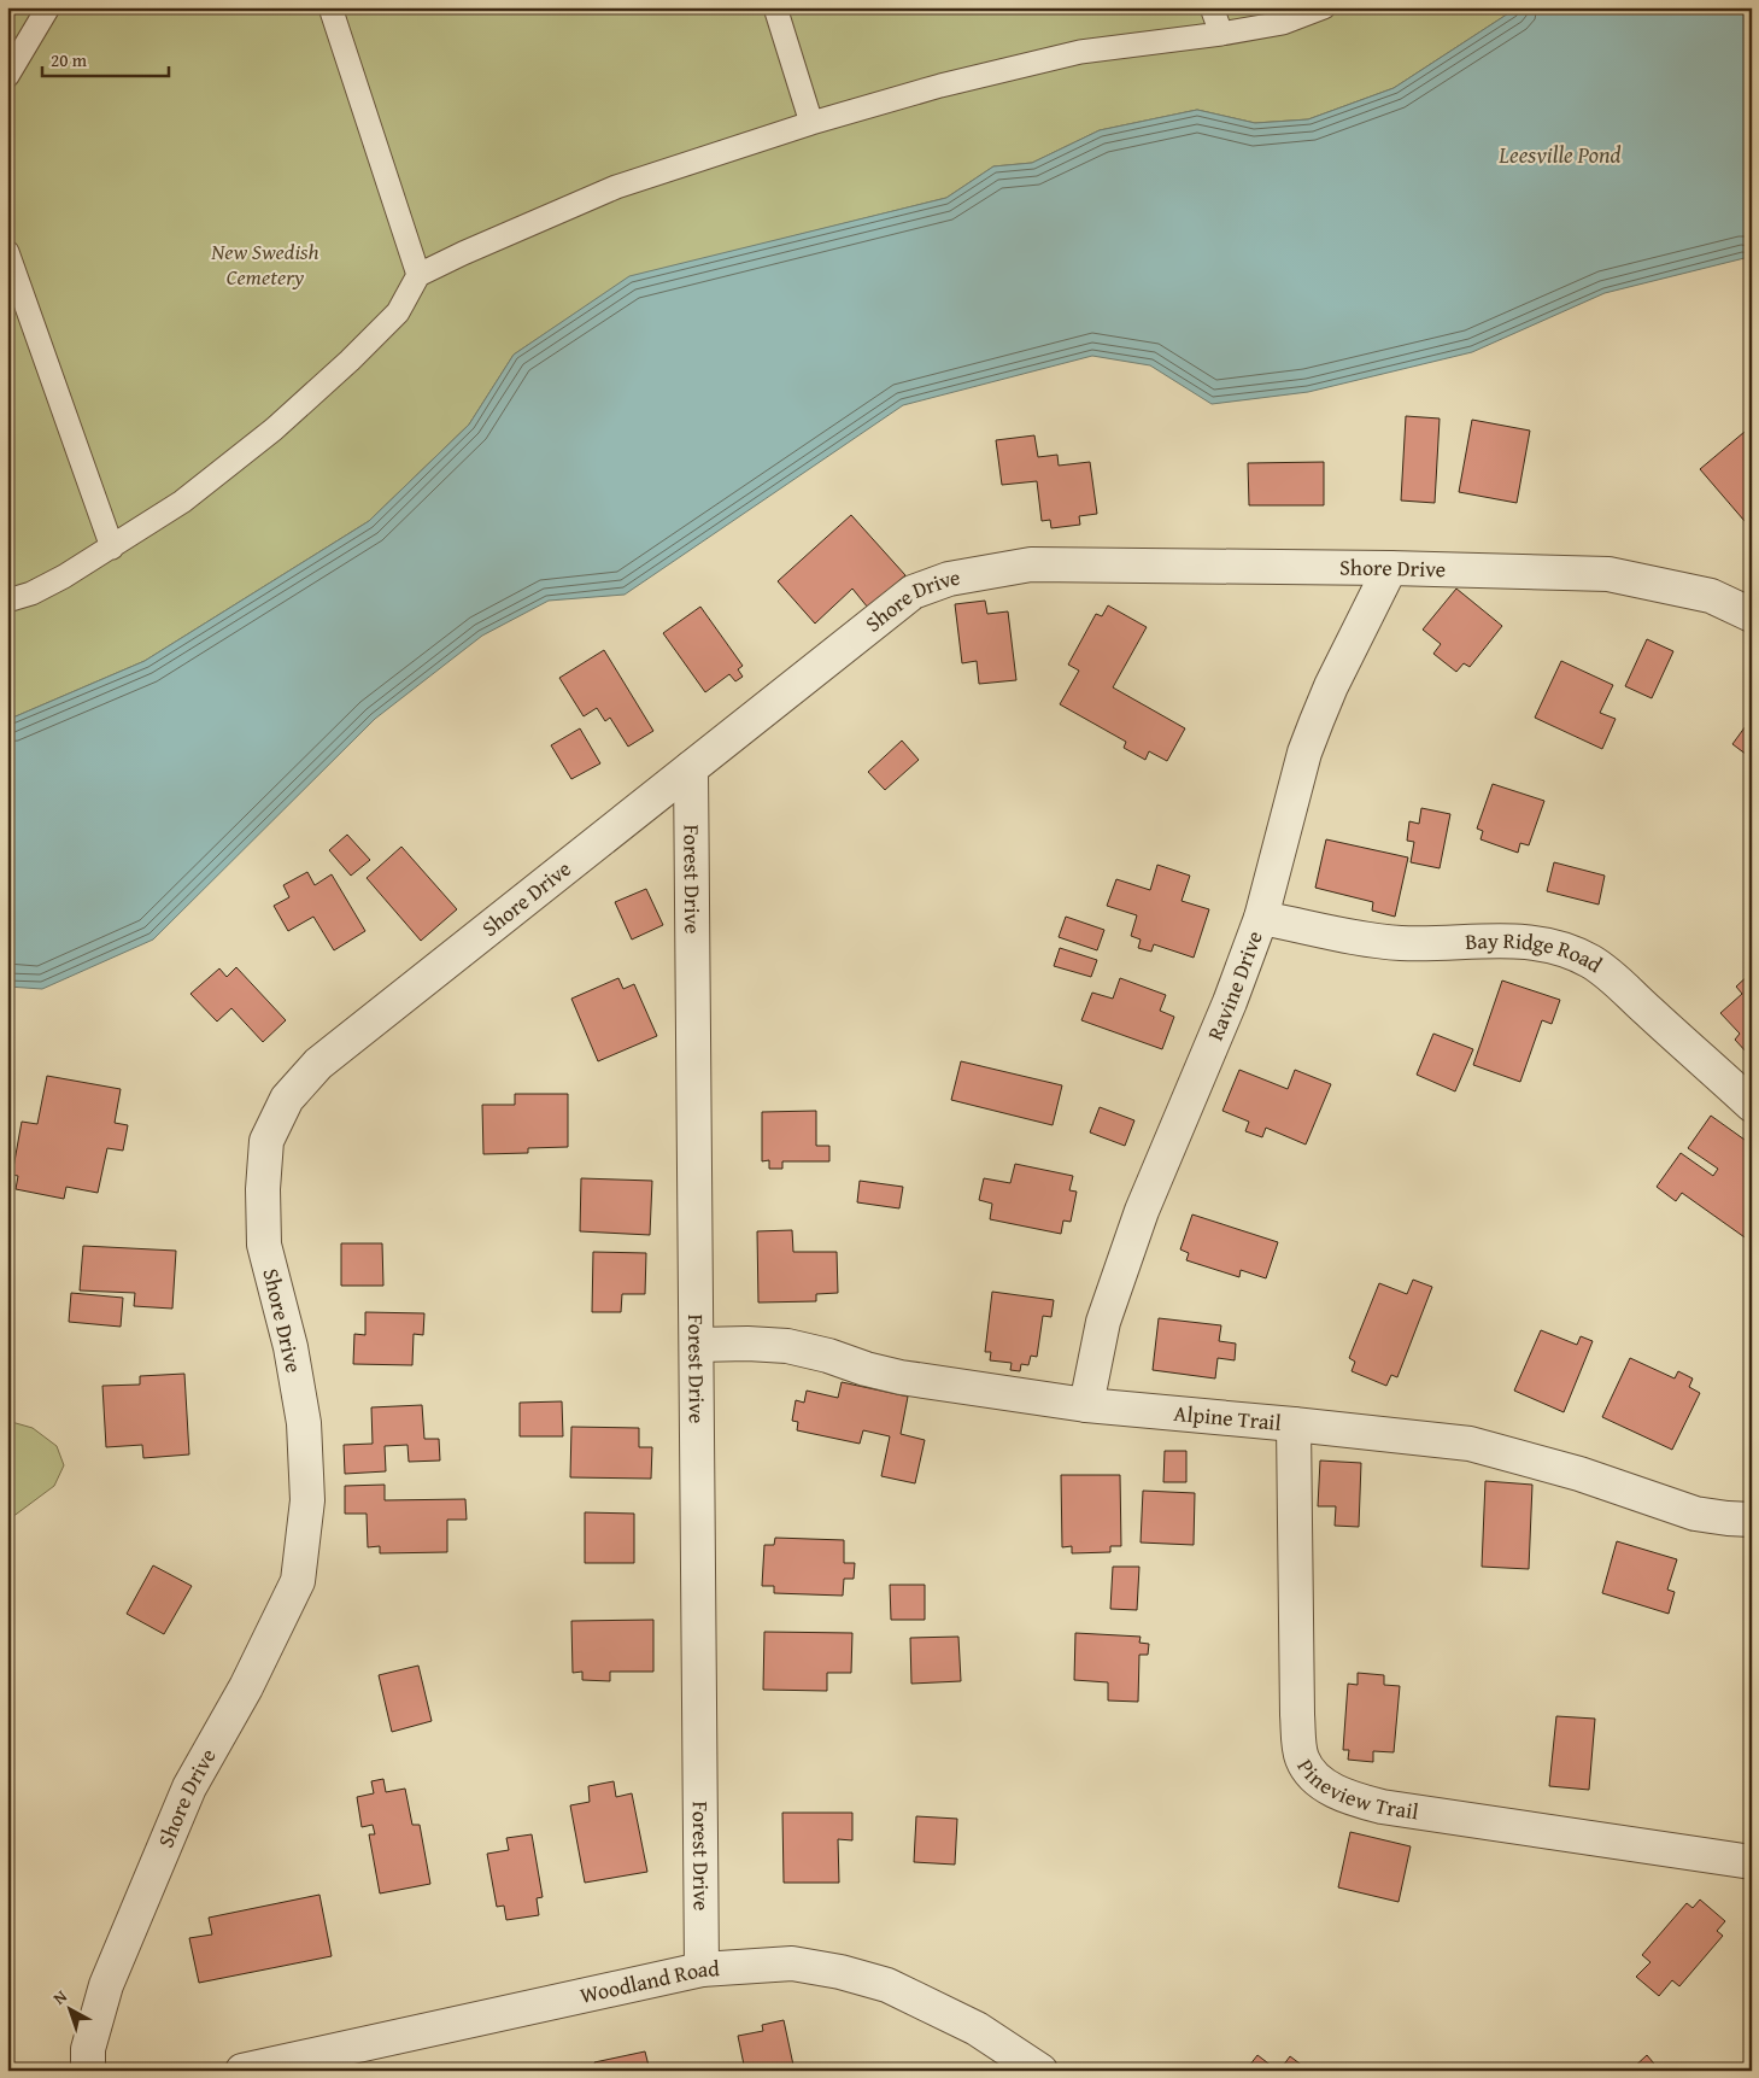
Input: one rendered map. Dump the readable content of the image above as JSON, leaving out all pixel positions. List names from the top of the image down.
{
  "streets": {
    "street": [
      "Shore Drive",
      "Forest Drive",
      "Bay Ridge Road",
      "Ravine Drive",
      "Alpine Trail",
      "Pineview Trail",
      "Woodland Road"
    ]
  },
  "crossings": [
    ["Shore Drive", "Forest Drive"],
    ["Shore Drive", "Ravine Drive"],
    ["Forest Drive", "Alpine Trail"],
    ["Forest Drive", "Woodland Road"],
    ["Bay Ridge Road", "Ravine Drive"],
    ["Ravine Drive", "Alpine Trail"],
    ["Alpine Trail", "Pineview Trail"]
  ],
  "water": ["Leesville Pond"],
  "parks": ["New Swedish Cemetery"],
  "scale_bar": "20 m",
  "north": "top left"
}
